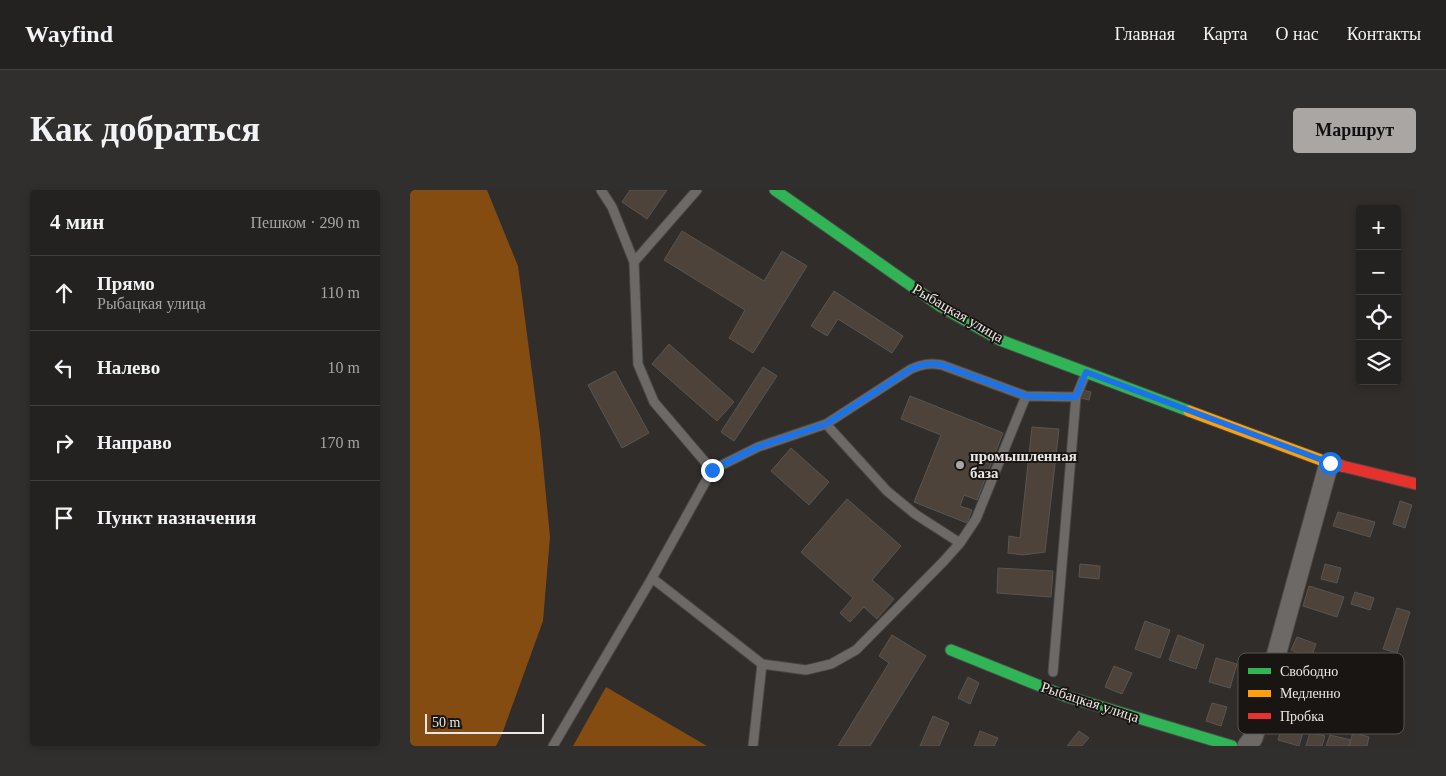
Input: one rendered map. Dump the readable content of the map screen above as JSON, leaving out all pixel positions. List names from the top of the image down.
{
  "streets": {
    "street": ["Рыбацкая улица"]
  },
  "places": ["промышленная база"],
  "legend": ["Свободно", "Медленно", "Пробка"],
  "scale_bar": "50 m",
  "page": {
    "header": "Wayfind",
    "nav": [
      "Главная",
      "Карта",
      "О нас",
      "Контакты"
    ],
    "buttons": "Маршрут",
    "title": "Как добраться",
    "heading": ["4 мин", "Пешком · 290 m"],
    "map_buttons": ["+", "−"],
    "list": [
      ["Прямо", "Рыбацкая улица", "110 m"],
      ["Налево", "10 m"],
      ["Направо", "170 m"],
      "Пункт назначения"
    ],
    "scale": "50 m"
  }
}
